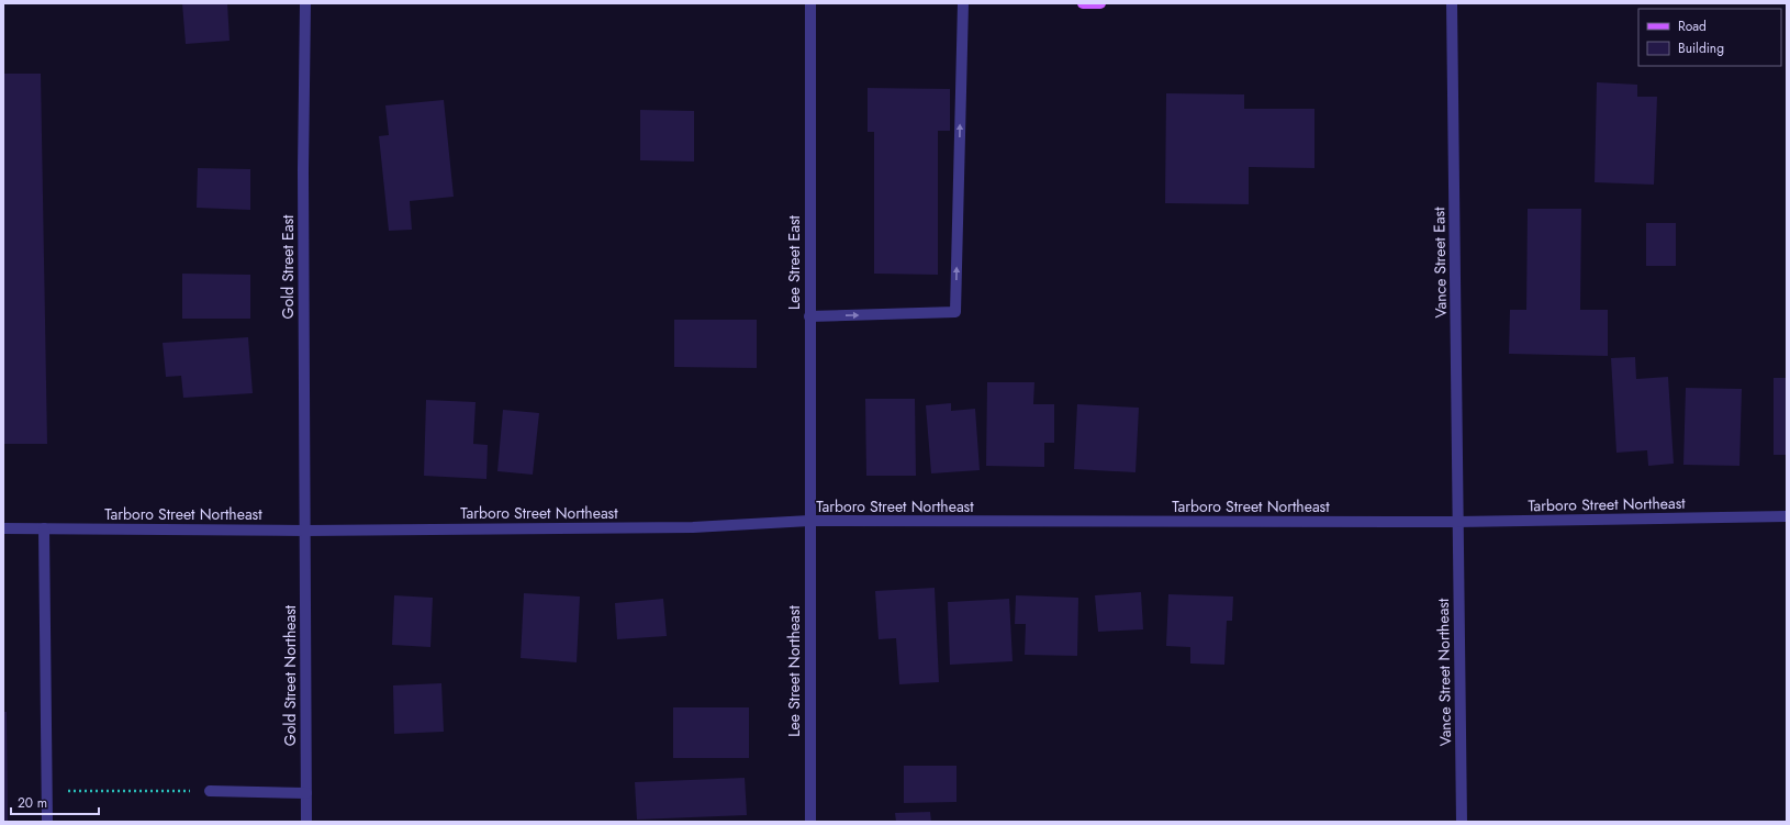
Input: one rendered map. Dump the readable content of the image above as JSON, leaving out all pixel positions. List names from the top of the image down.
{
  "streets": {
    "street": [
      "Lee Street East",
      "Vance Street East",
      "Gold Street East",
      "Tarboro Street Northeast",
      "Lee Street Northeast",
      "Vance Street Northeast",
      "Gold Street Northeast"
    ]
  },
  "crossings": [
    ["Lee Street East", "Tarboro Street Northeast"],
    ["Lee Street East", "Lee Street Northeast"],
    ["Vance Street East", "Tarboro Street Northeast"],
    ["Vance Street East", "Vance Street Northeast"],
    ["Gold Street East", "Tarboro Street Northeast"],
    ["Gold Street East", "Gold Street Northeast"],
    ["Tarboro Street Northeast", "Lee Street Northeast"],
    ["Tarboro Street Northeast", "Vance Street Northeast"],
    ["Tarboro Street Northeast", "Gold Street Northeast"]
  ],
  "legend": ["Road", "Building"],
  "scale_bar": "20 m"
}
